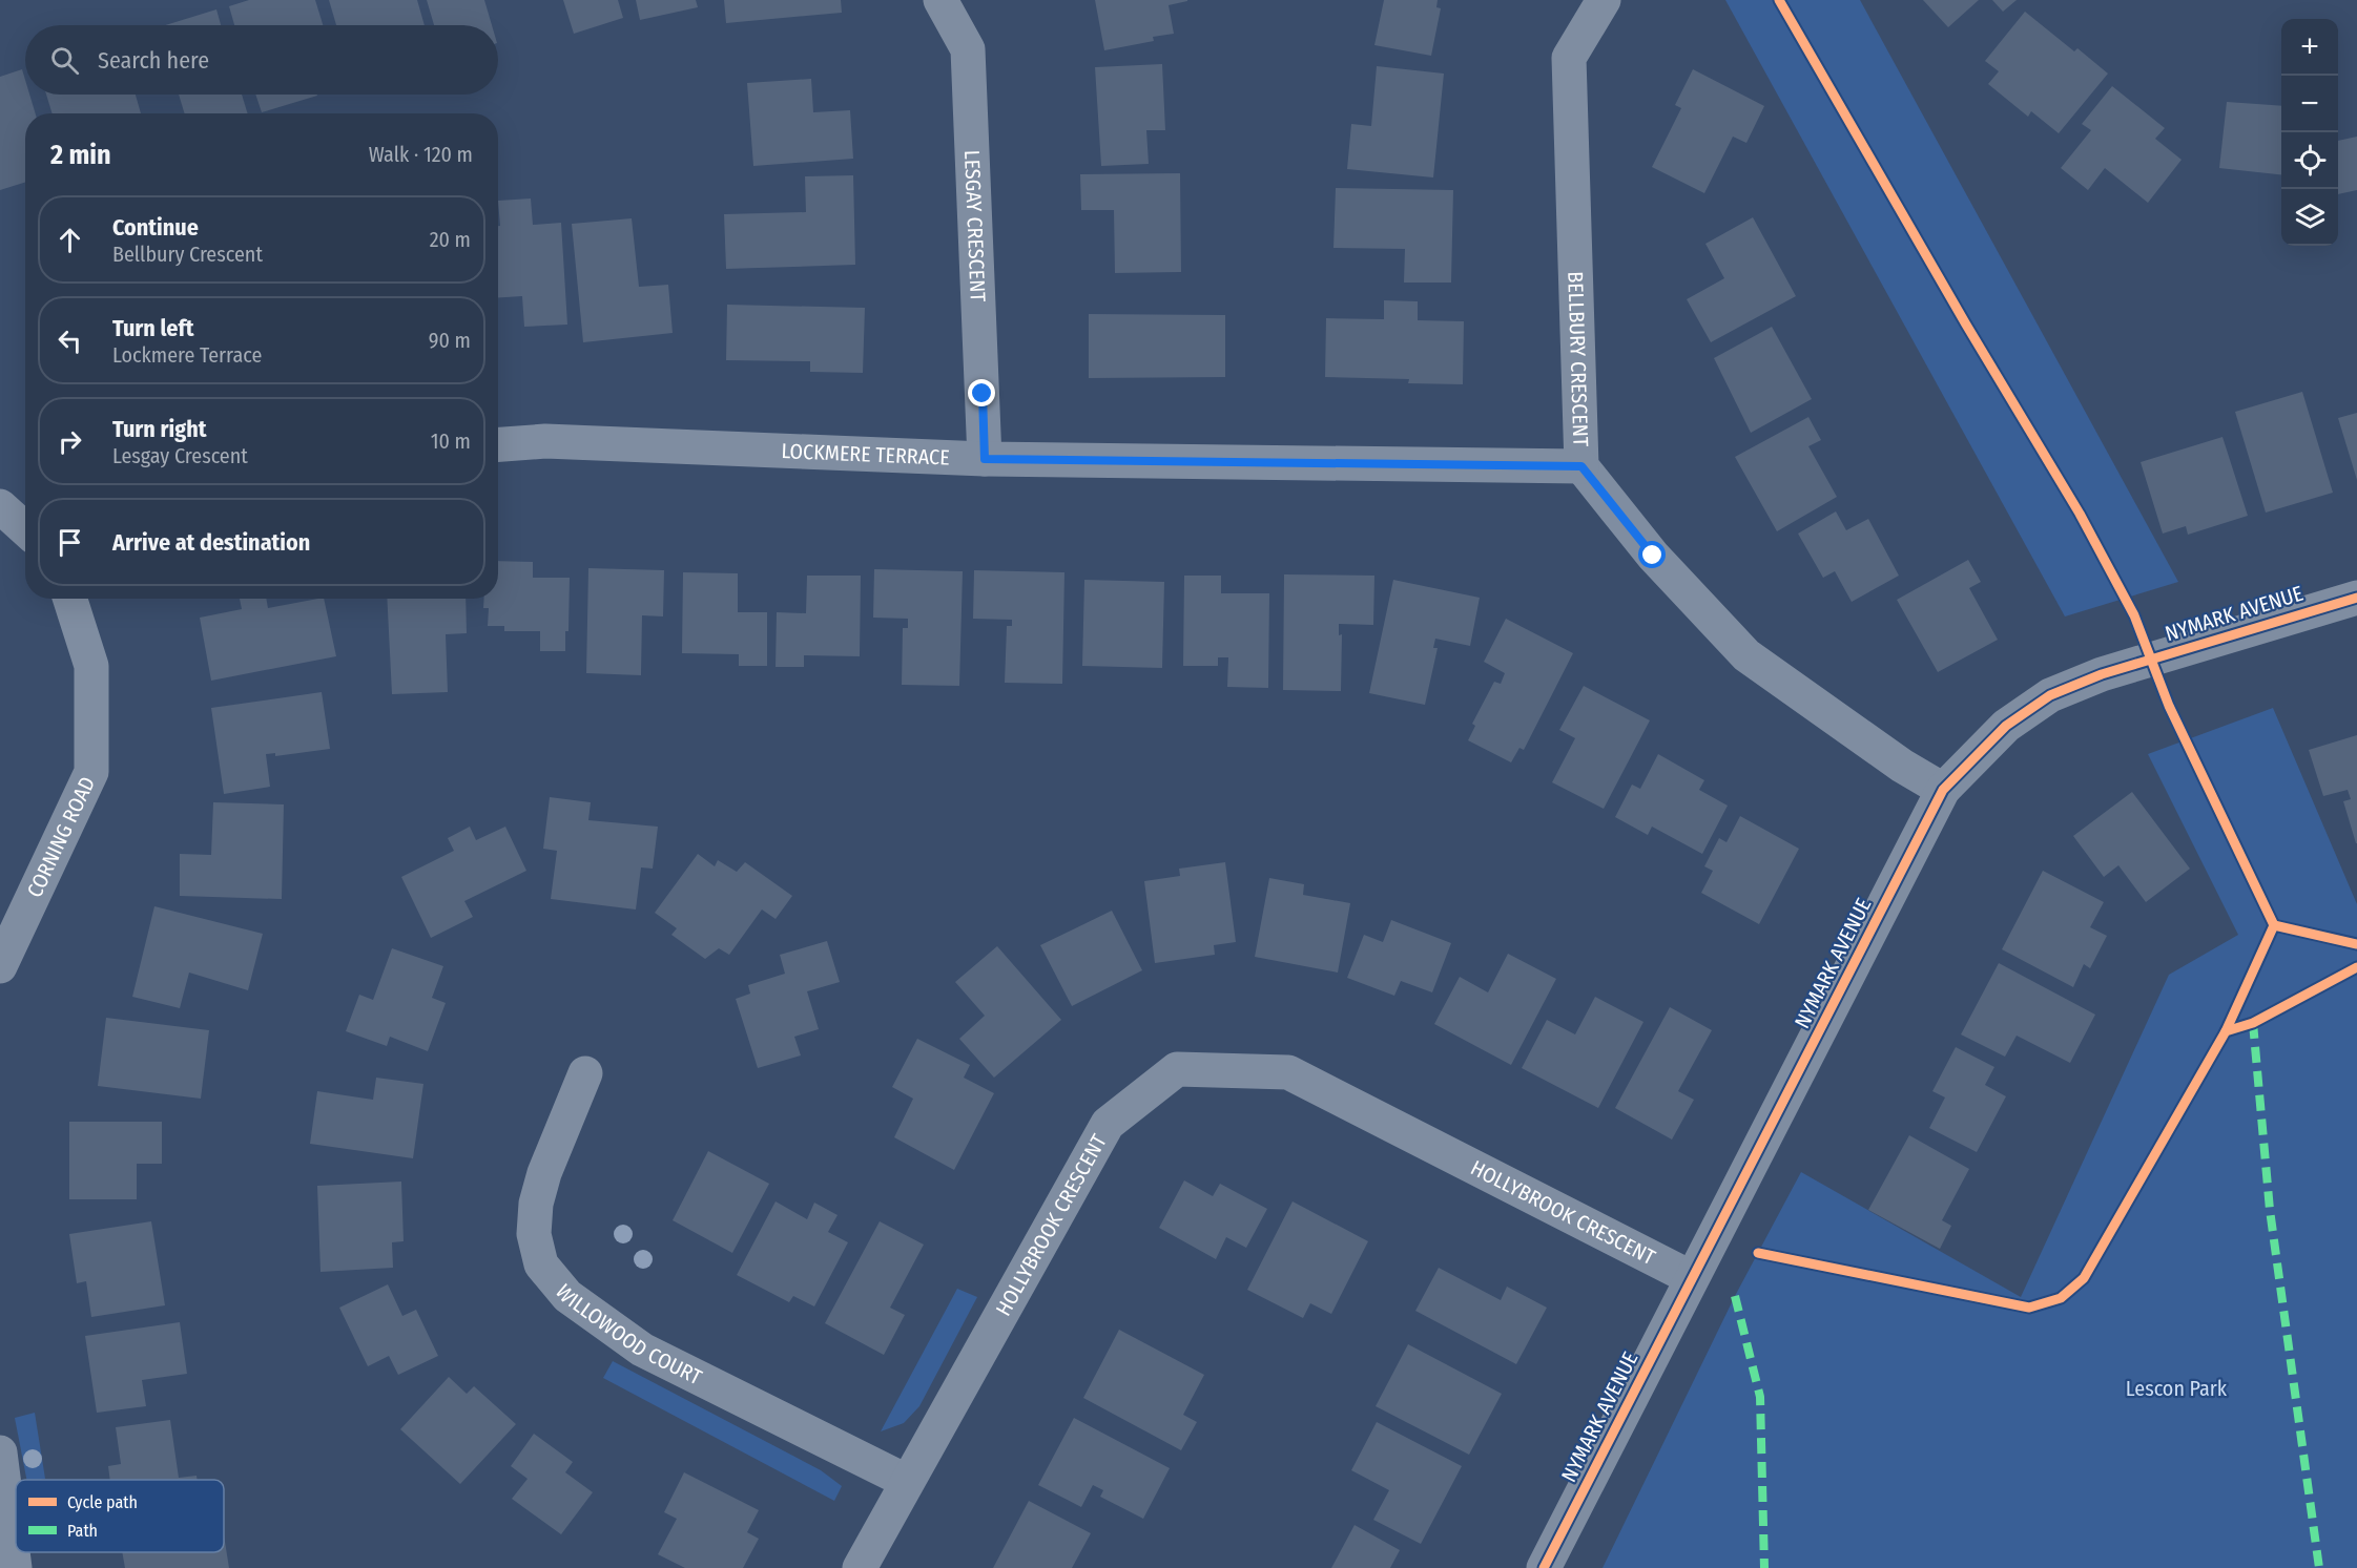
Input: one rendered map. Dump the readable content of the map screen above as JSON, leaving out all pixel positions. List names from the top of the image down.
{
  "streets": {
    "street": [
      "LESGAY CRESCENT",
      "BELLBURY CRESCENT",
      "LOCKMERE TERRACE",
      "NYMARK AVENUE",
      "CORNING ROAD",
      "HOLLYBROOK CRESCENT",
      "WILLOWOOD COURT"
    ]
  },
  "crossings": [
    ["LESGAY CRESCENT", "LOCKMERE TERRACE"],
    ["BELLBURY CRESCENT", "LOCKMERE TERRACE"],
    ["BELLBURY CRESCENT", "NYMARK AVENUE"],
    ["NYMARK AVENUE", "HOLLYBROOK CRESCENT"],
    ["HOLLYBROOK CRESCENT", "WILLOWOOD COURT"]
  ],
  "parks": ["Lescon Park"],
  "legend": ["Cycle path", "Path"],
  "page": {
    "map_buttons": ["+", "−"],
    "search": "Search here",
    "heading": ["2 min", "Walk · 120 m"],
    "list": [
      ["Continue", "Bellbury Crescent", "20 m"],
      ["Turn left", "Lockmere Terrace", "90 m"],
      ["Turn right", "Lesgay Crescent", "10 m"],
      "Arrive at destination"
    ]
  }
}
